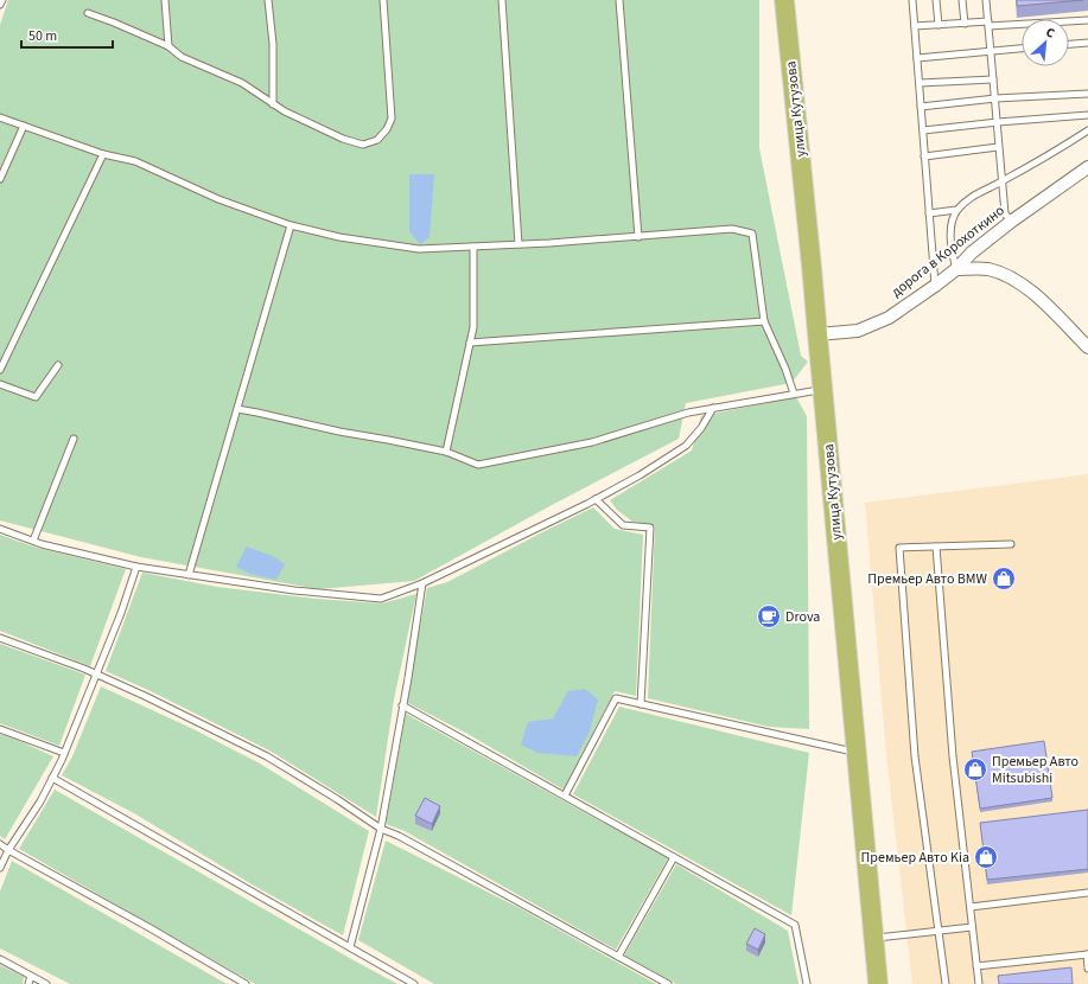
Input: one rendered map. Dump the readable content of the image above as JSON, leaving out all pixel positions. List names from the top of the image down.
{
  "streets": {
    "main road": ["улица Кутузова"],
    "street": ["дорога в Корохоткино"]
  },
  "crossings": [
    ["улица Кутузова", "дорога в Корохоткино"]
  ],
  "places": {
    "shop": ["Премьер Авто BMW", "Премьер Авто Mitsubishi", "Премьер Авто Kia"],
    "cafe": ["Drova"]
  },
  "scale_bar": "50 m",
  "north": "top right"
}
